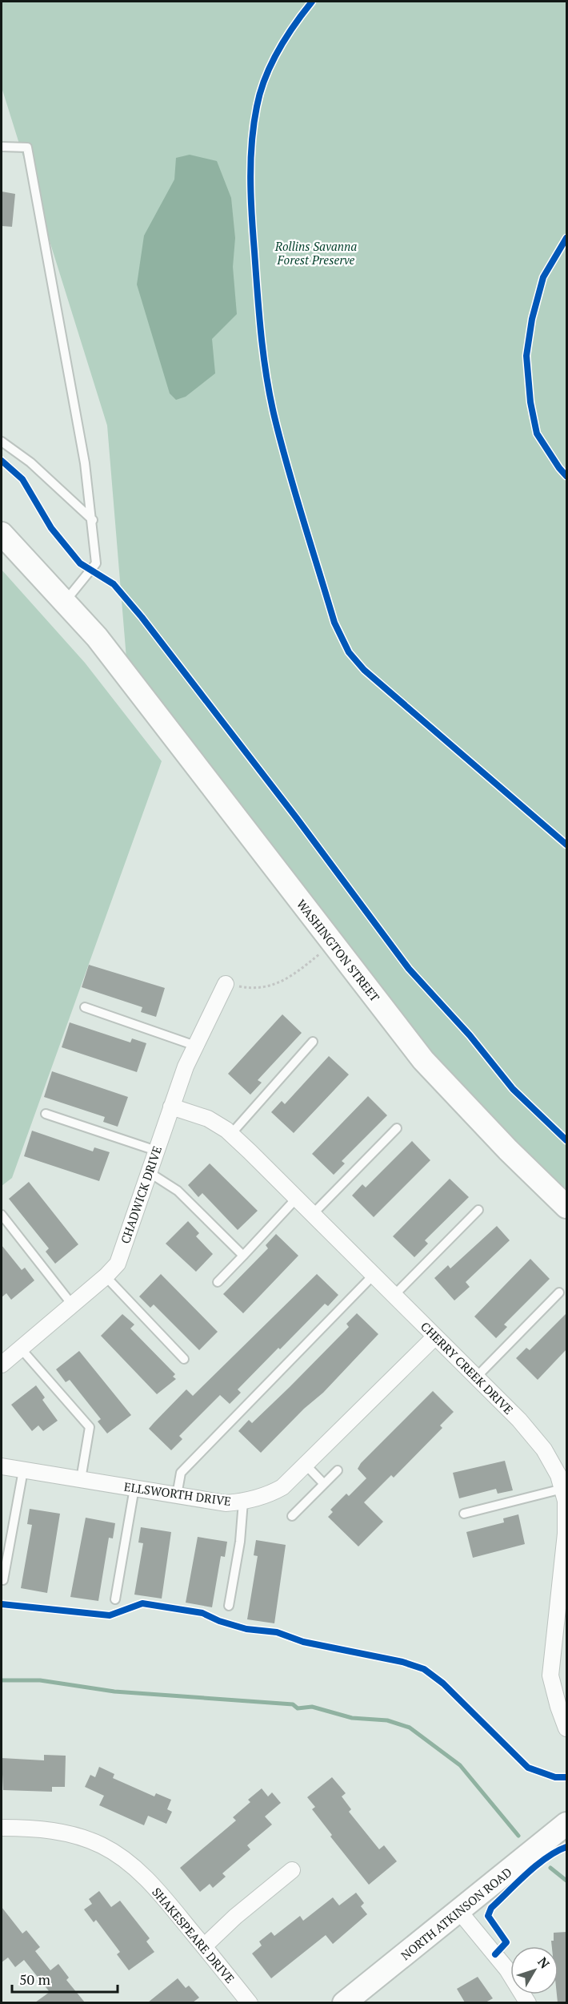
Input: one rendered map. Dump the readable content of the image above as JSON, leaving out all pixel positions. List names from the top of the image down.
{
  "streets": {
    "main road": ["WASHINGTON STREET", "NORTH ATKINSON ROAD"],
    "street": [
      "CHADWICK DRIVE",
      "CHERRY CREEK DRIVE",
      "ELLSWORTH DRIVE",
      "SHAKESPEARE DRIVE"
    ]
  },
  "crossings": [
    ["CHADWICK DRIVE", "CHERRY CREEK DRIVE"],
    ["CHERRY CREEK DRIVE", "ELLSWORTH DRIVE"]
  ],
  "parks": ["Rollins Savanna Forest Preserve"],
  "scale_bar": "50 m",
  "north": "top right"
}
